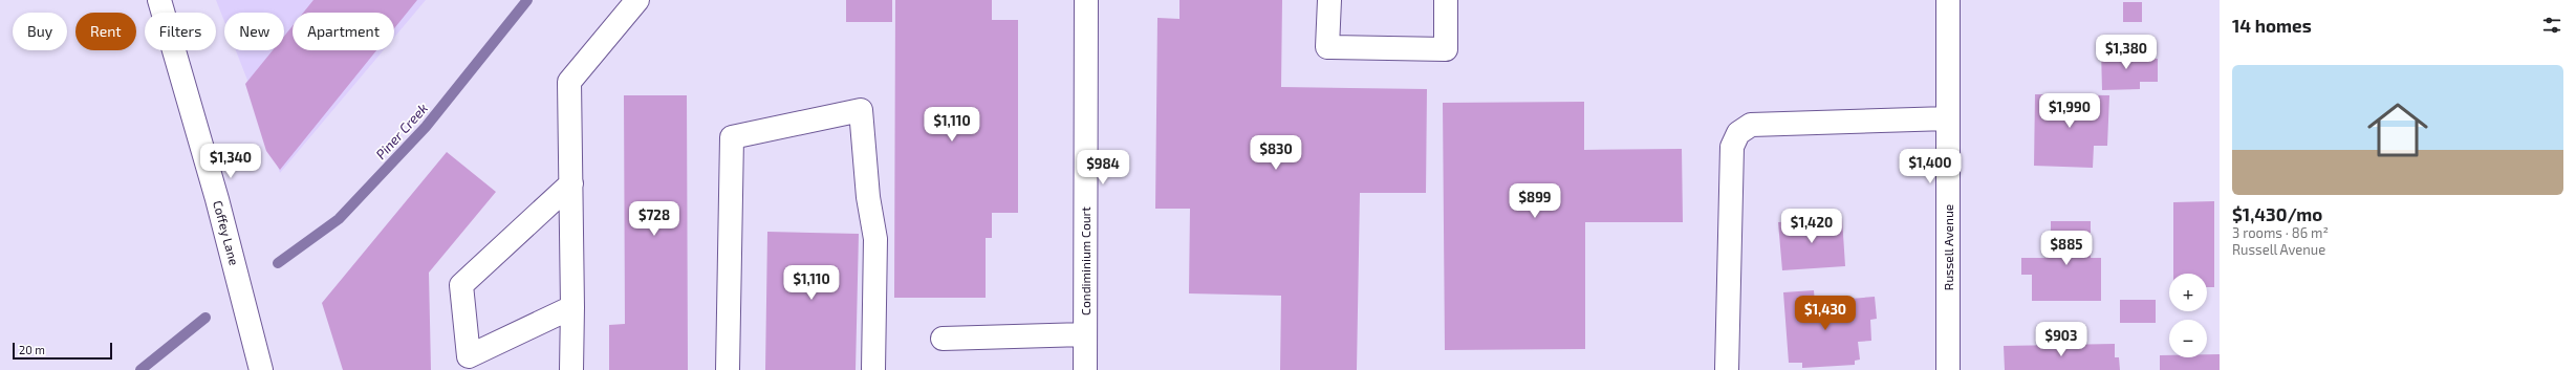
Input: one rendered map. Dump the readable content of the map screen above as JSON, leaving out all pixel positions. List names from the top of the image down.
{
  "streets": {
    "street": ["Coffey Lane", "Russell Avenue", "Condiminium Court"]
  },
  "water": ["Piner Creek"],
  "scale_bar": "20 m",
  "page": {
    "heading": "14 homes",
    "chip": [
      "Buy",
      "Rent",
      "Filters",
      "New",
      "Apartment"
    ],
    "price": [
      "$1,380",
      "$1,990",
      "$1,110",
      "$830",
      "$1,340",
      "$1,400",
      "$984",
      "$899",
      "$728",
      "$1,420",
      "$885",
      "$1,110",
      "$1,430",
      "$903"
    ],
    "list": [
      {
        "name": "$1,430/mo",
        "note": "3 rooms · 86 m² · Russell Avenue"
      }
    ],
    "map_buttons": ["+", "−"],
    "scale": "20 m"
  }
}
